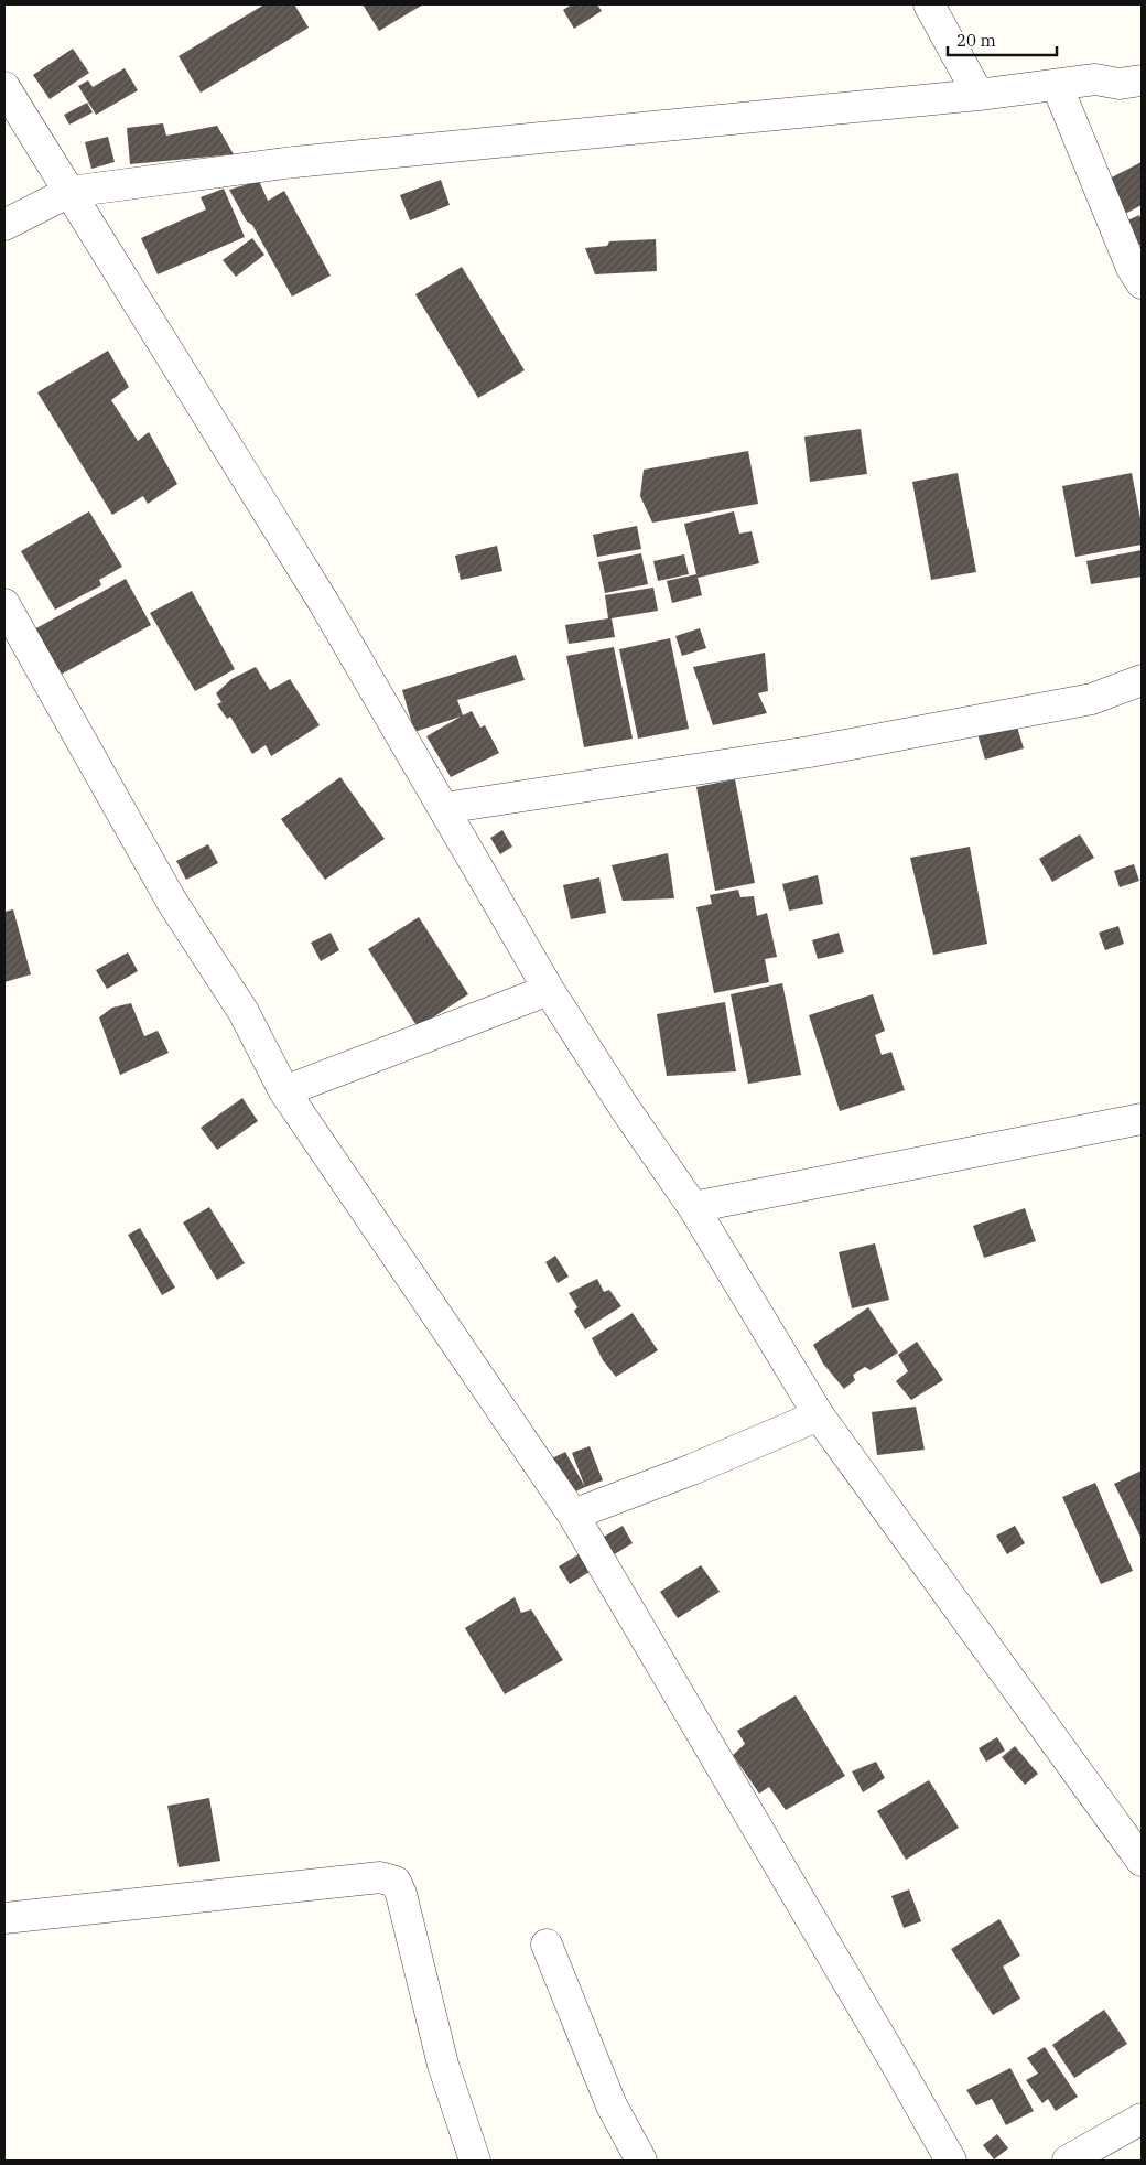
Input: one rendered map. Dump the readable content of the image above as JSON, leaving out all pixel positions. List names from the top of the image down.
{
  "scale_bar": "20 m"
}
